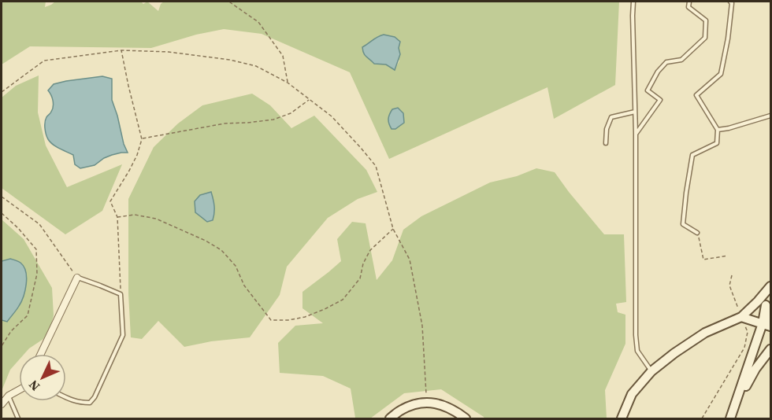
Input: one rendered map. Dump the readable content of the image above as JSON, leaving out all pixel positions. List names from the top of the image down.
{
  "north": "bottom left"
}
